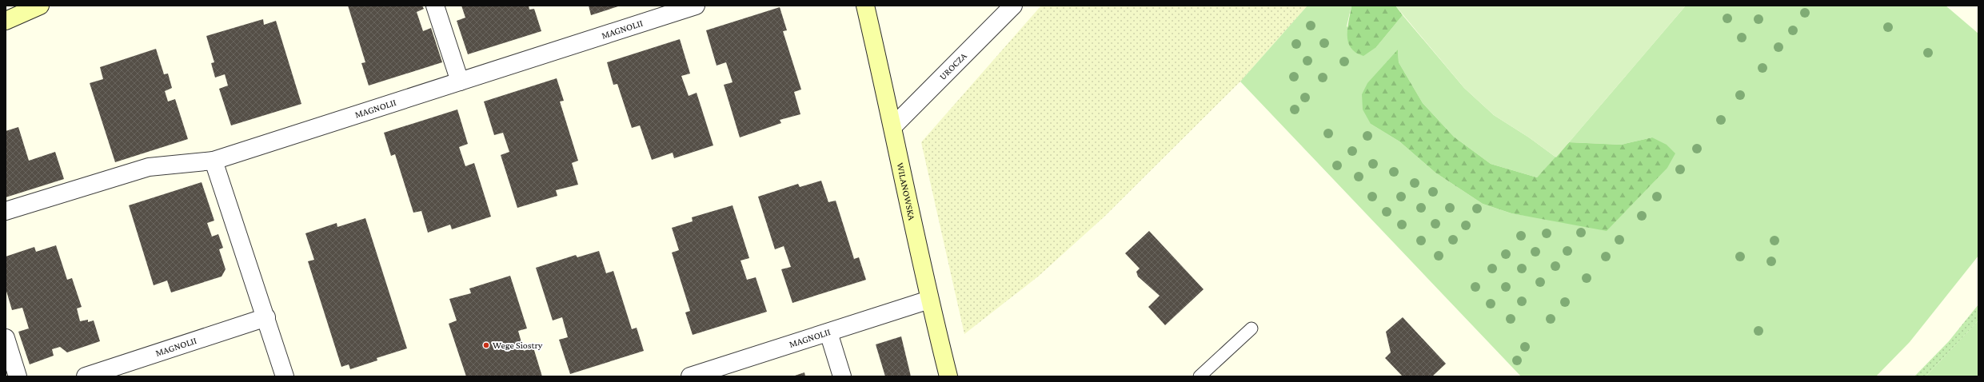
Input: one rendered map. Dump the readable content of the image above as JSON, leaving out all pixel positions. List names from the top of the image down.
{
  "streets": {
    "street": ["MAGNOLII", "UROCZA", "WILANOWSKA"]
  },
  "crossings": [
    ["MAGNOLII", "WILANOWSKA"],
    ["UROCZA", "WILANOWSKA"]
  ],
  "places": ["Wege Siostry"]
}
